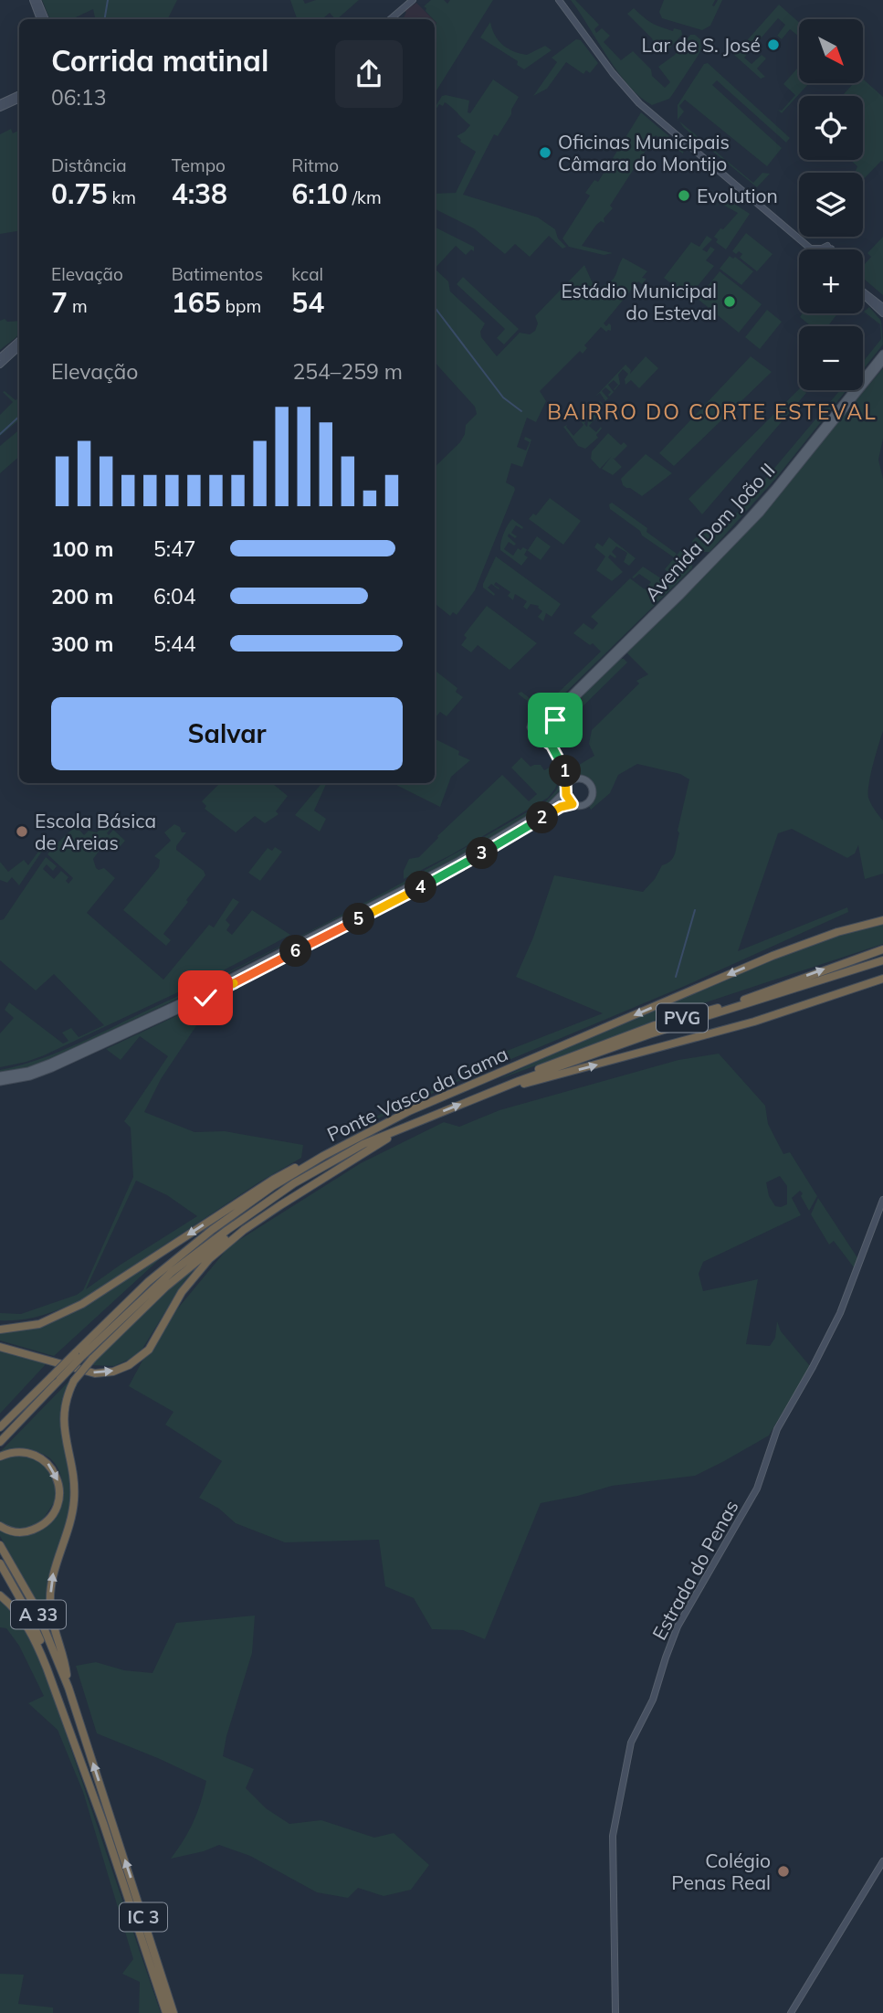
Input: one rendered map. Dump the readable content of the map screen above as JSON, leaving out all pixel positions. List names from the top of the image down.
{
  "streets": {
    "highway": [
      "PVG",
      "Ponte Vasco da Gama",
      "A 33",
      "IC 3"
    ],
    "main road": ["Avenida Dom João II"],
    "street": ["Estrada do Penas"]
  },
  "crossings": [
    ["A 33", "IC 3"]
  ],
  "districts": ["BAIRRO DO CORTE ESTEVAL"],
  "places": [
    "Lar de S. José",
    "Oficinas Municipais Câmara do Montijo",
    "Evolution",
    "Estádio Municipal do Esteval",
    "Escola Básica de Areias",
    "Colégio Penas Real"
  ],
  "north": "bottom right",
  "page": {
    "map_buttons": ["+", "−"],
    "heading": ["Corrida matinal", "06:13"],
    "stats": [
      ["Distância", "0.75 km"],
      ["Tempo", "4:38"],
      ["Ritmo", "6:10 /km"],
      ["Elevação", "7 m"],
      ["Batimentos", "165 bpm"],
      ["kcal", "54"]
    ],
    "chart": ["Elevação", "254–259 m"],
    "list": [
      {
        "name": "100 m",
        "note": "5:47"
      },
      {
        "name": "200 m",
        "note": "6:04"
      },
      {
        "name": "300 m",
        "note": "5:44"
      }
    ],
    "buttons": "Salvar",
    "pins": [
      "1",
      "2",
      "3",
      "4",
      "5",
      "6"
    ]
  }
}
